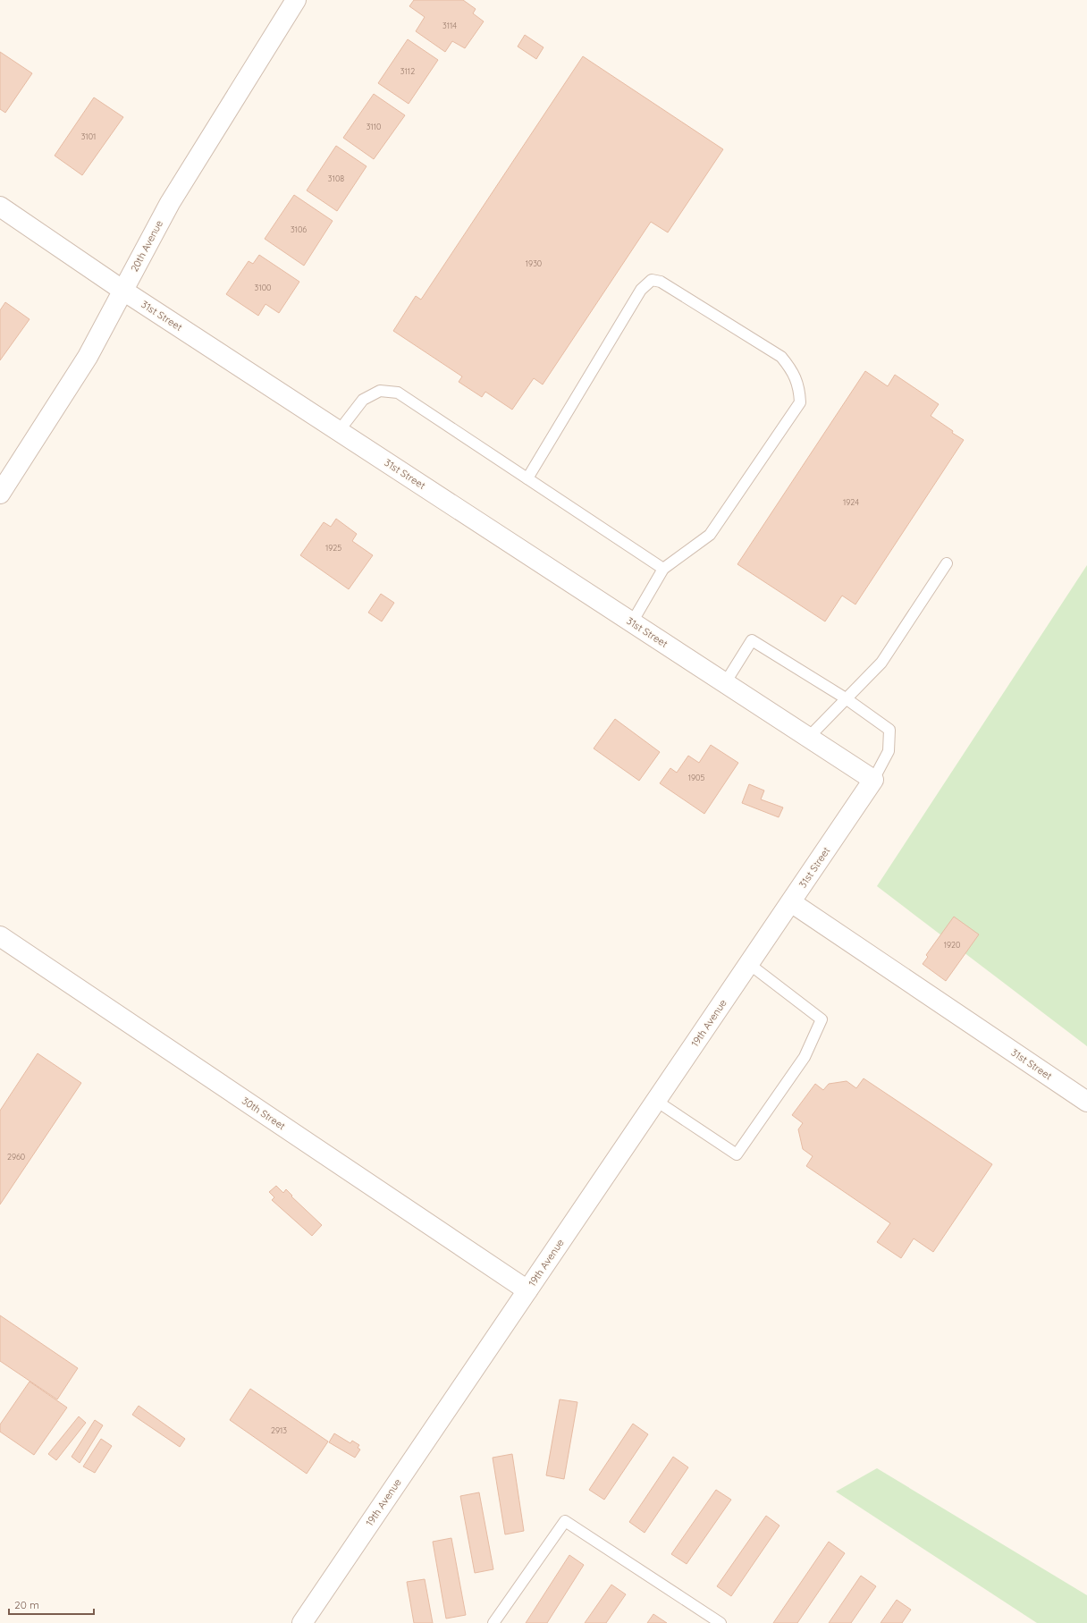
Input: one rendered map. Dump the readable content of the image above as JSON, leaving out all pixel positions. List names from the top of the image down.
{
  "streets": {
    "street": [
      "20th Avenue",
      "31st Street",
      "19th Avenue",
      "30th Street"
    ]
  },
  "crossings": [
    ["20th Avenue", "31st Street"],
    ["31st Street", "19th Avenue"],
    ["19th Avenue", "30th Street"]
  ],
  "house_numbers": [
    "3114",
    "3112",
    "3110",
    "3101",
    "3108",
    "3106",
    "1930",
    "3100",
    "1924",
    "1925",
    "1905",
    "1920",
    "2960",
    "2913"
  ],
  "scale_bar": "20 m"
}
